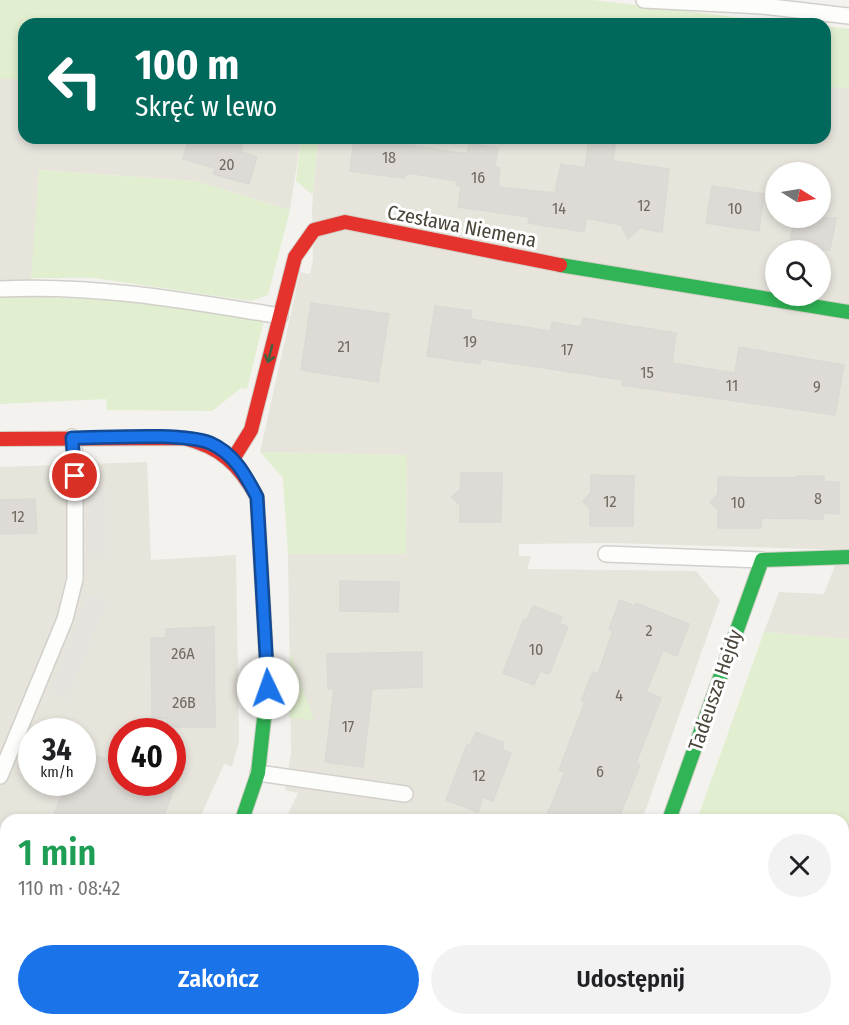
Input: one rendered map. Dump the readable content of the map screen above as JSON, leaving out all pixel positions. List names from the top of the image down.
{
  "streets": {
    "street": ["Czesława Niemena", "Tadeusza Hejdy"]
  },
  "house_numbers": [
    "18",
    "20",
    "16",
    "12",
    "14",
    "10",
    "19",
    "21",
    "17",
    "15",
    "11",
    "9",
    "8",
    "12",
    "10",
    "12",
    "2",
    "10",
    "26A",
    "4",
    "26B",
    "17",
    "6",
    "12"
  ],
  "north": "right",
  "page": {
    "turn": ["100 m", "Skręć w lewo"],
    "speed": "34 km/h",
    "limit": "40",
    "heading": ["1 min", "110 m · 08:42"],
    "buttons": ["Zakończ", "Udostępnij"]
  }
}
